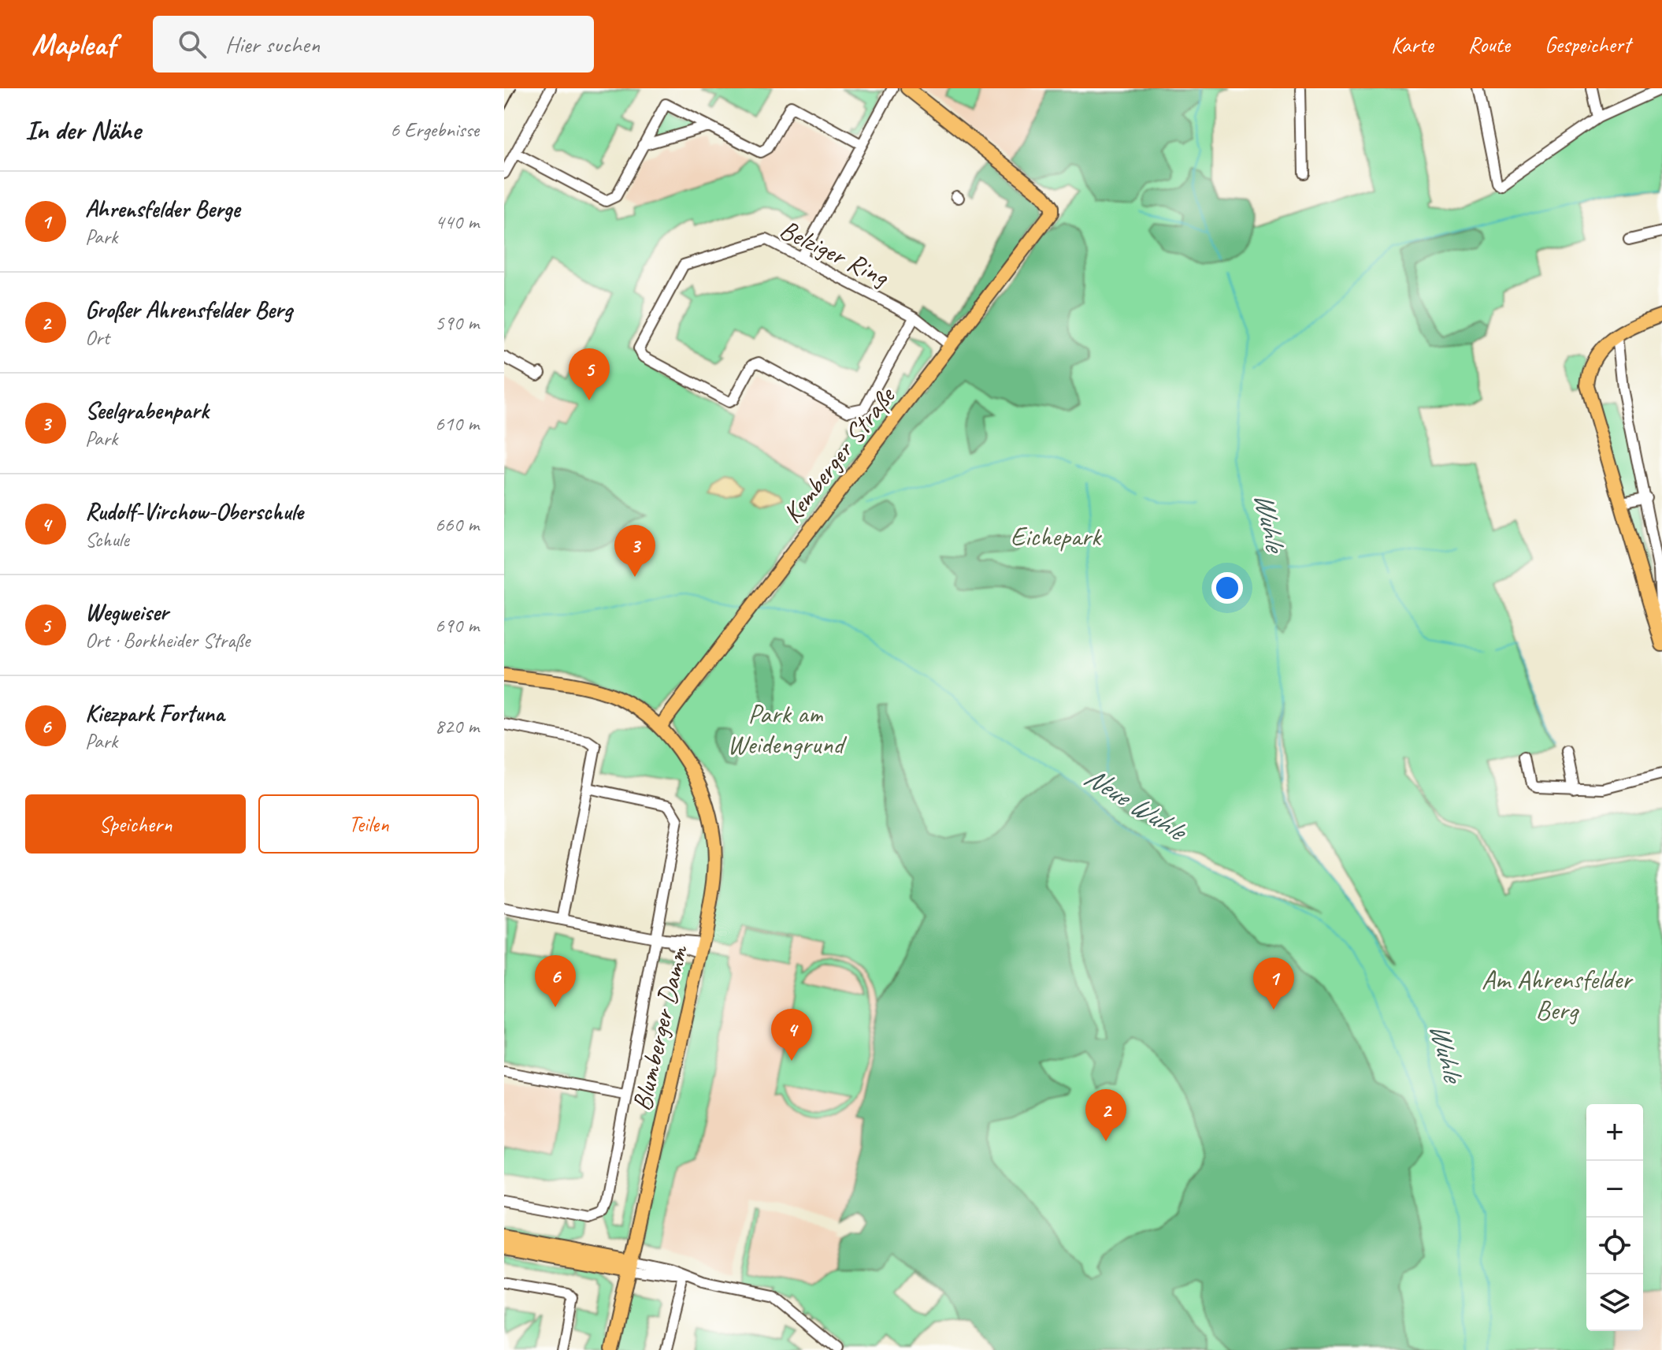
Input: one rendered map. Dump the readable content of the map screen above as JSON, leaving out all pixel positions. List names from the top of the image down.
{
  "streets": {
    "main road": ["Kemberger Straße", "Blumberger Damm"],
    "street": ["Belziger Ring"]
  },
  "crossings": [
    ["Belziger Ring", "Kemberger Straße"],
    ["Kemberger Straße", "Blumberger Damm"]
  ],
  "water": ["Wuhle", "Neue Wuhle"],
  "parks": ["Eichepark", "Park am Weidengrund", "Am Ahrensfelder Berg"],
  "page": {
    "header": "Mapleaf",
    "search": "Hier suchen",
    "nav": ["Karte", "Route", "Gespeichert"],
    "heading": ["In der Nähe", "6 Ergebnisse"],
    "list": [
      {
        "mark": "1",
        "name": "Ahrensfelder Berge",
        "note": "Park",
        "value": "440 m"
      },
      {
        "mark": "2",
        "name": "Großer Ahrensfelder Berg",
        "note": "Ort",
        "value": "590 m"
      },
      {
        "mark": "3",
        "name": "Seelgrabenpark",
        "note": "Park",
        "value": "610 m"
      },
      {
        "mark": "4",
        "name": "Rudolf-Virchow-Oberschule",
        "note": "Schule",
        "value": "660 m"
      },
      {
        "mark": "5",
        "name": "Wegweiser",
        "note": "Ort · Borkheider Straße",
        "value": "690 m"
      },
      {
        "mark": "6",
        "name": "Kiezpark Fortuna",
        "note": "Park",
        "value": "820 m"
      }
    ],
    "pins": [
      "5",
      "3",
      "6",
      "1",
      "4",
      "2"
    ],
    "buttons": ["Speichern", "Teilen"],
    "map_buttons": ["+", "−"]
  }
}
